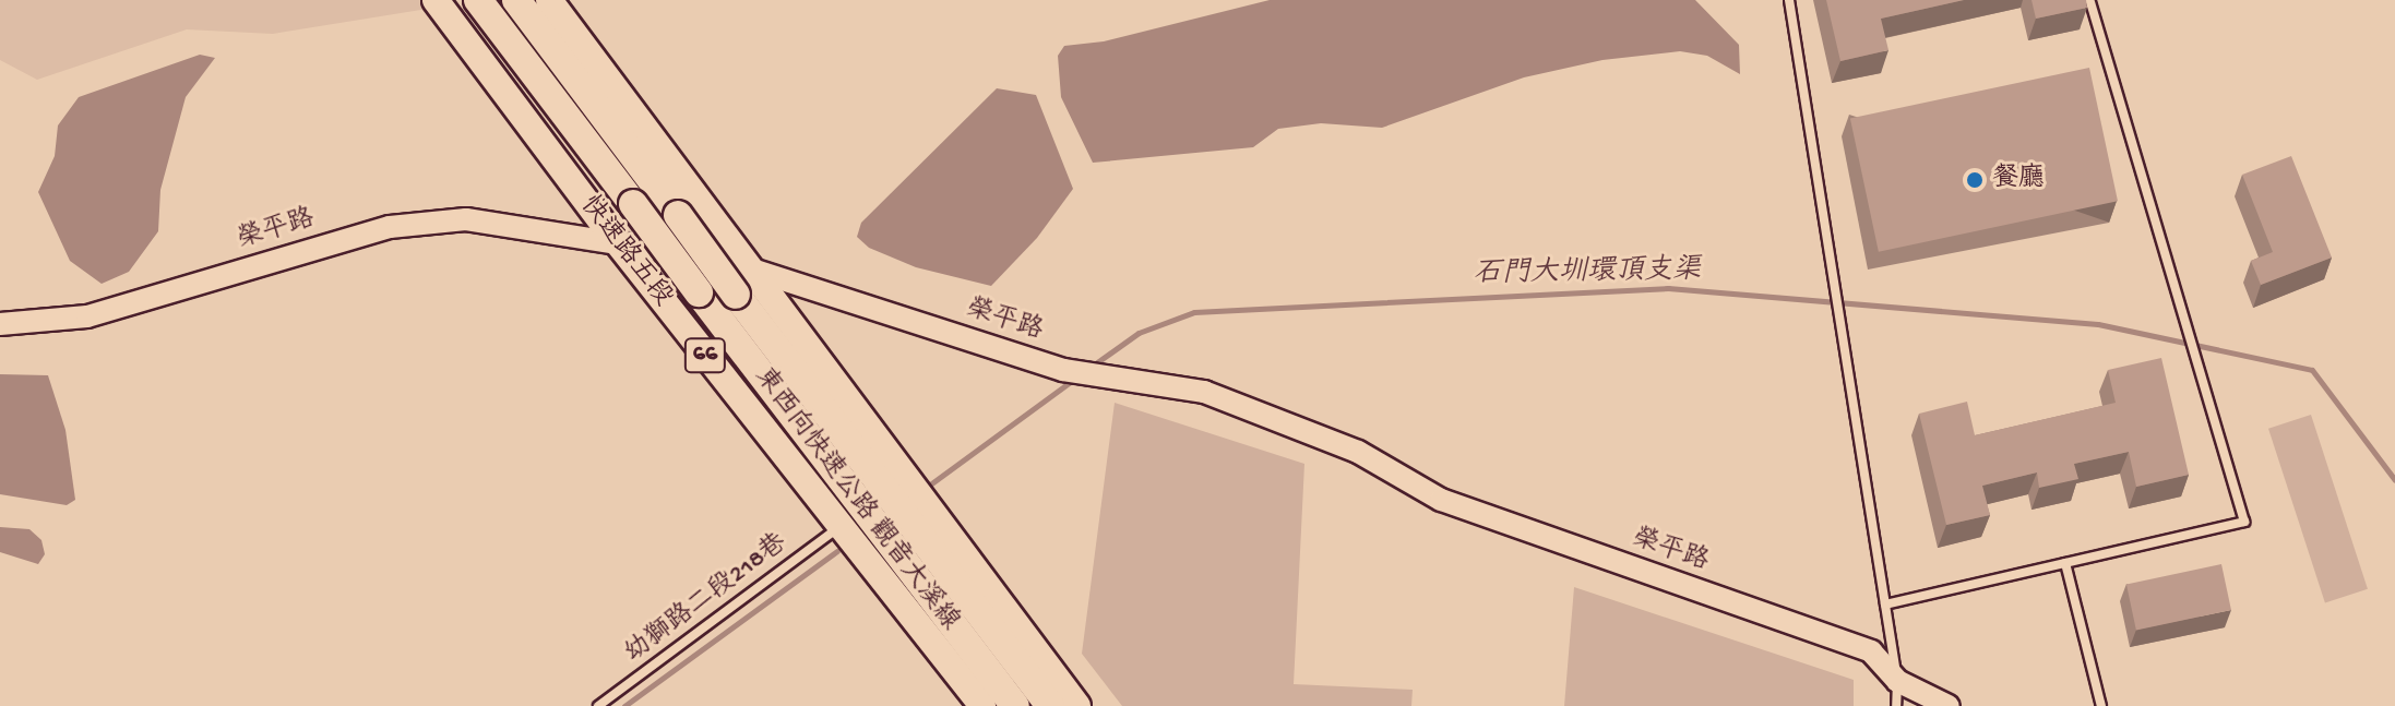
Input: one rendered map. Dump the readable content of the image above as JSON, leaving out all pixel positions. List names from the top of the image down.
{
  "streets": {
    "highway": ["66", "東西向快速公路 觀音大溪線"],
    "main road": ["快速路五段"],
    "street": ["榮平路"],
    "lane": ["幼獅路二段218巷"]
  },
  "crossings": [
    ["榮平路", "快速路五段"],
    ["快速路五段", "幼獅路二段218巷"]
  ],
  "water": ["石門大圳環頂支渠"],
  "places": ["餐廳"]
}
